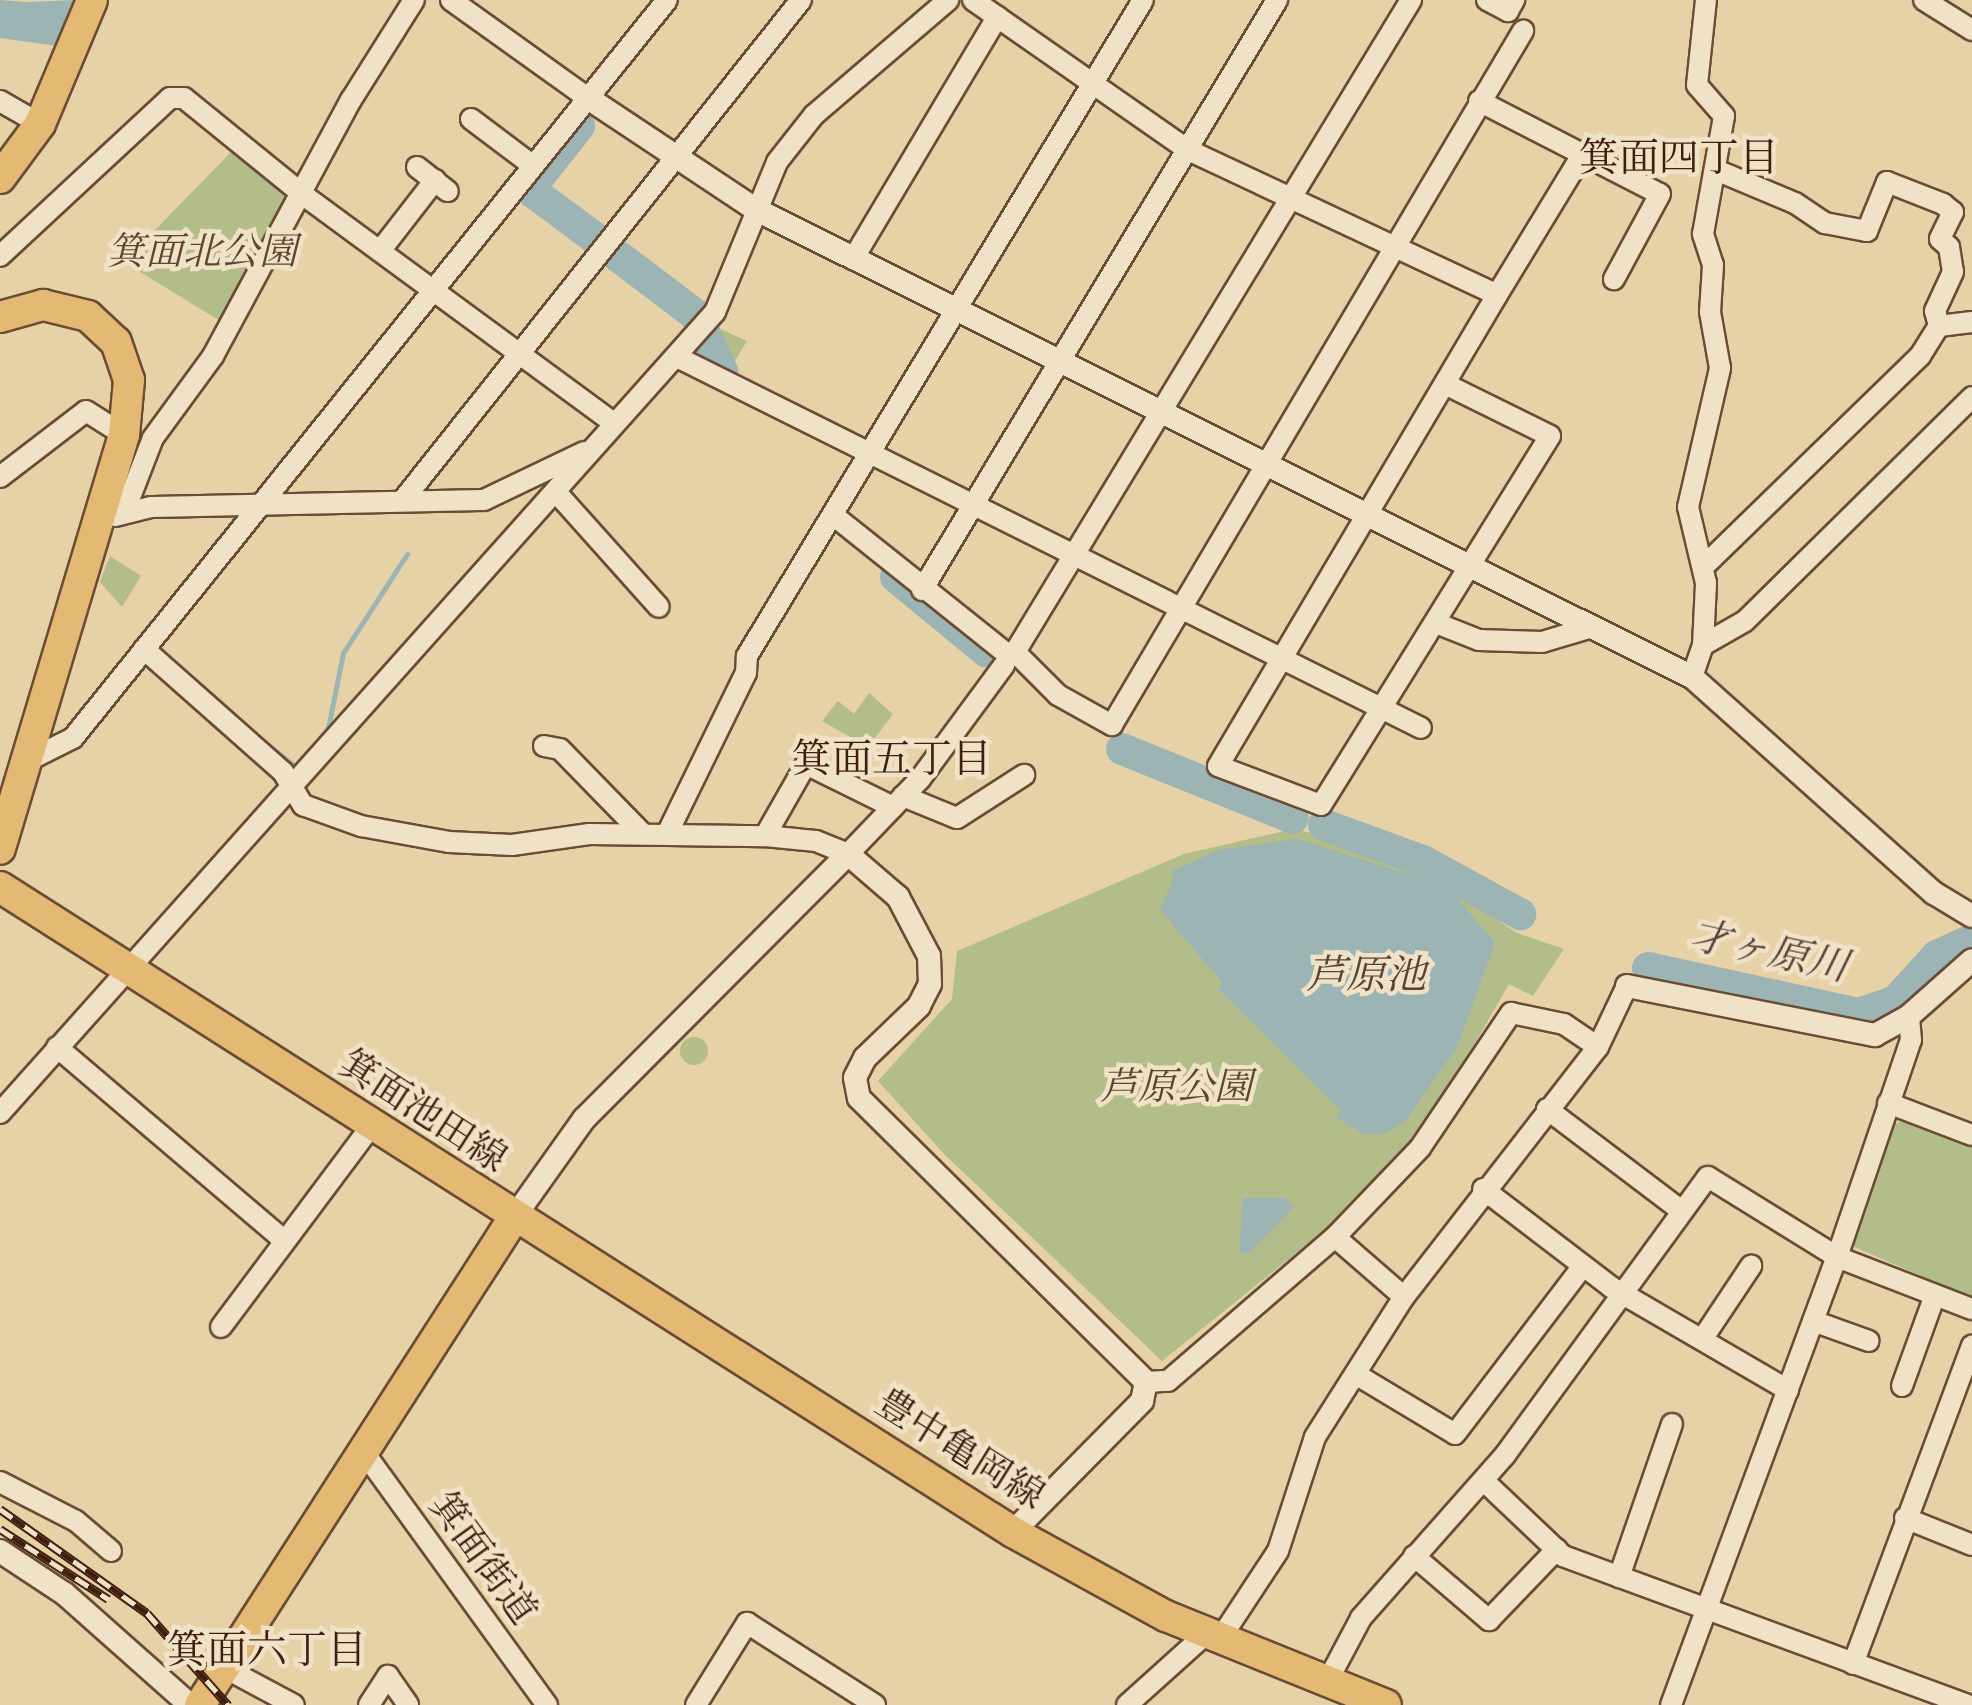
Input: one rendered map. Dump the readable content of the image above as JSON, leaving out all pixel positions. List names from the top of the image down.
{
  "streets": {
    "main road": ["箕面池田線", "豊中亀岡線"],
    "street": ["箕面街道"]
  },
  "crossings": [
    ["箕面池田線", "豊中亀岡線"],
    ["箕面池田線", "箕面街道"]
  ],
  "districts": ["箕面四丁目", "箕面五丁目", "箕面六丁目"],
  "water": ["才ヶ原川", "芦原池"],
  "parks": ["箕面北公園", "芦原公園"]
}
